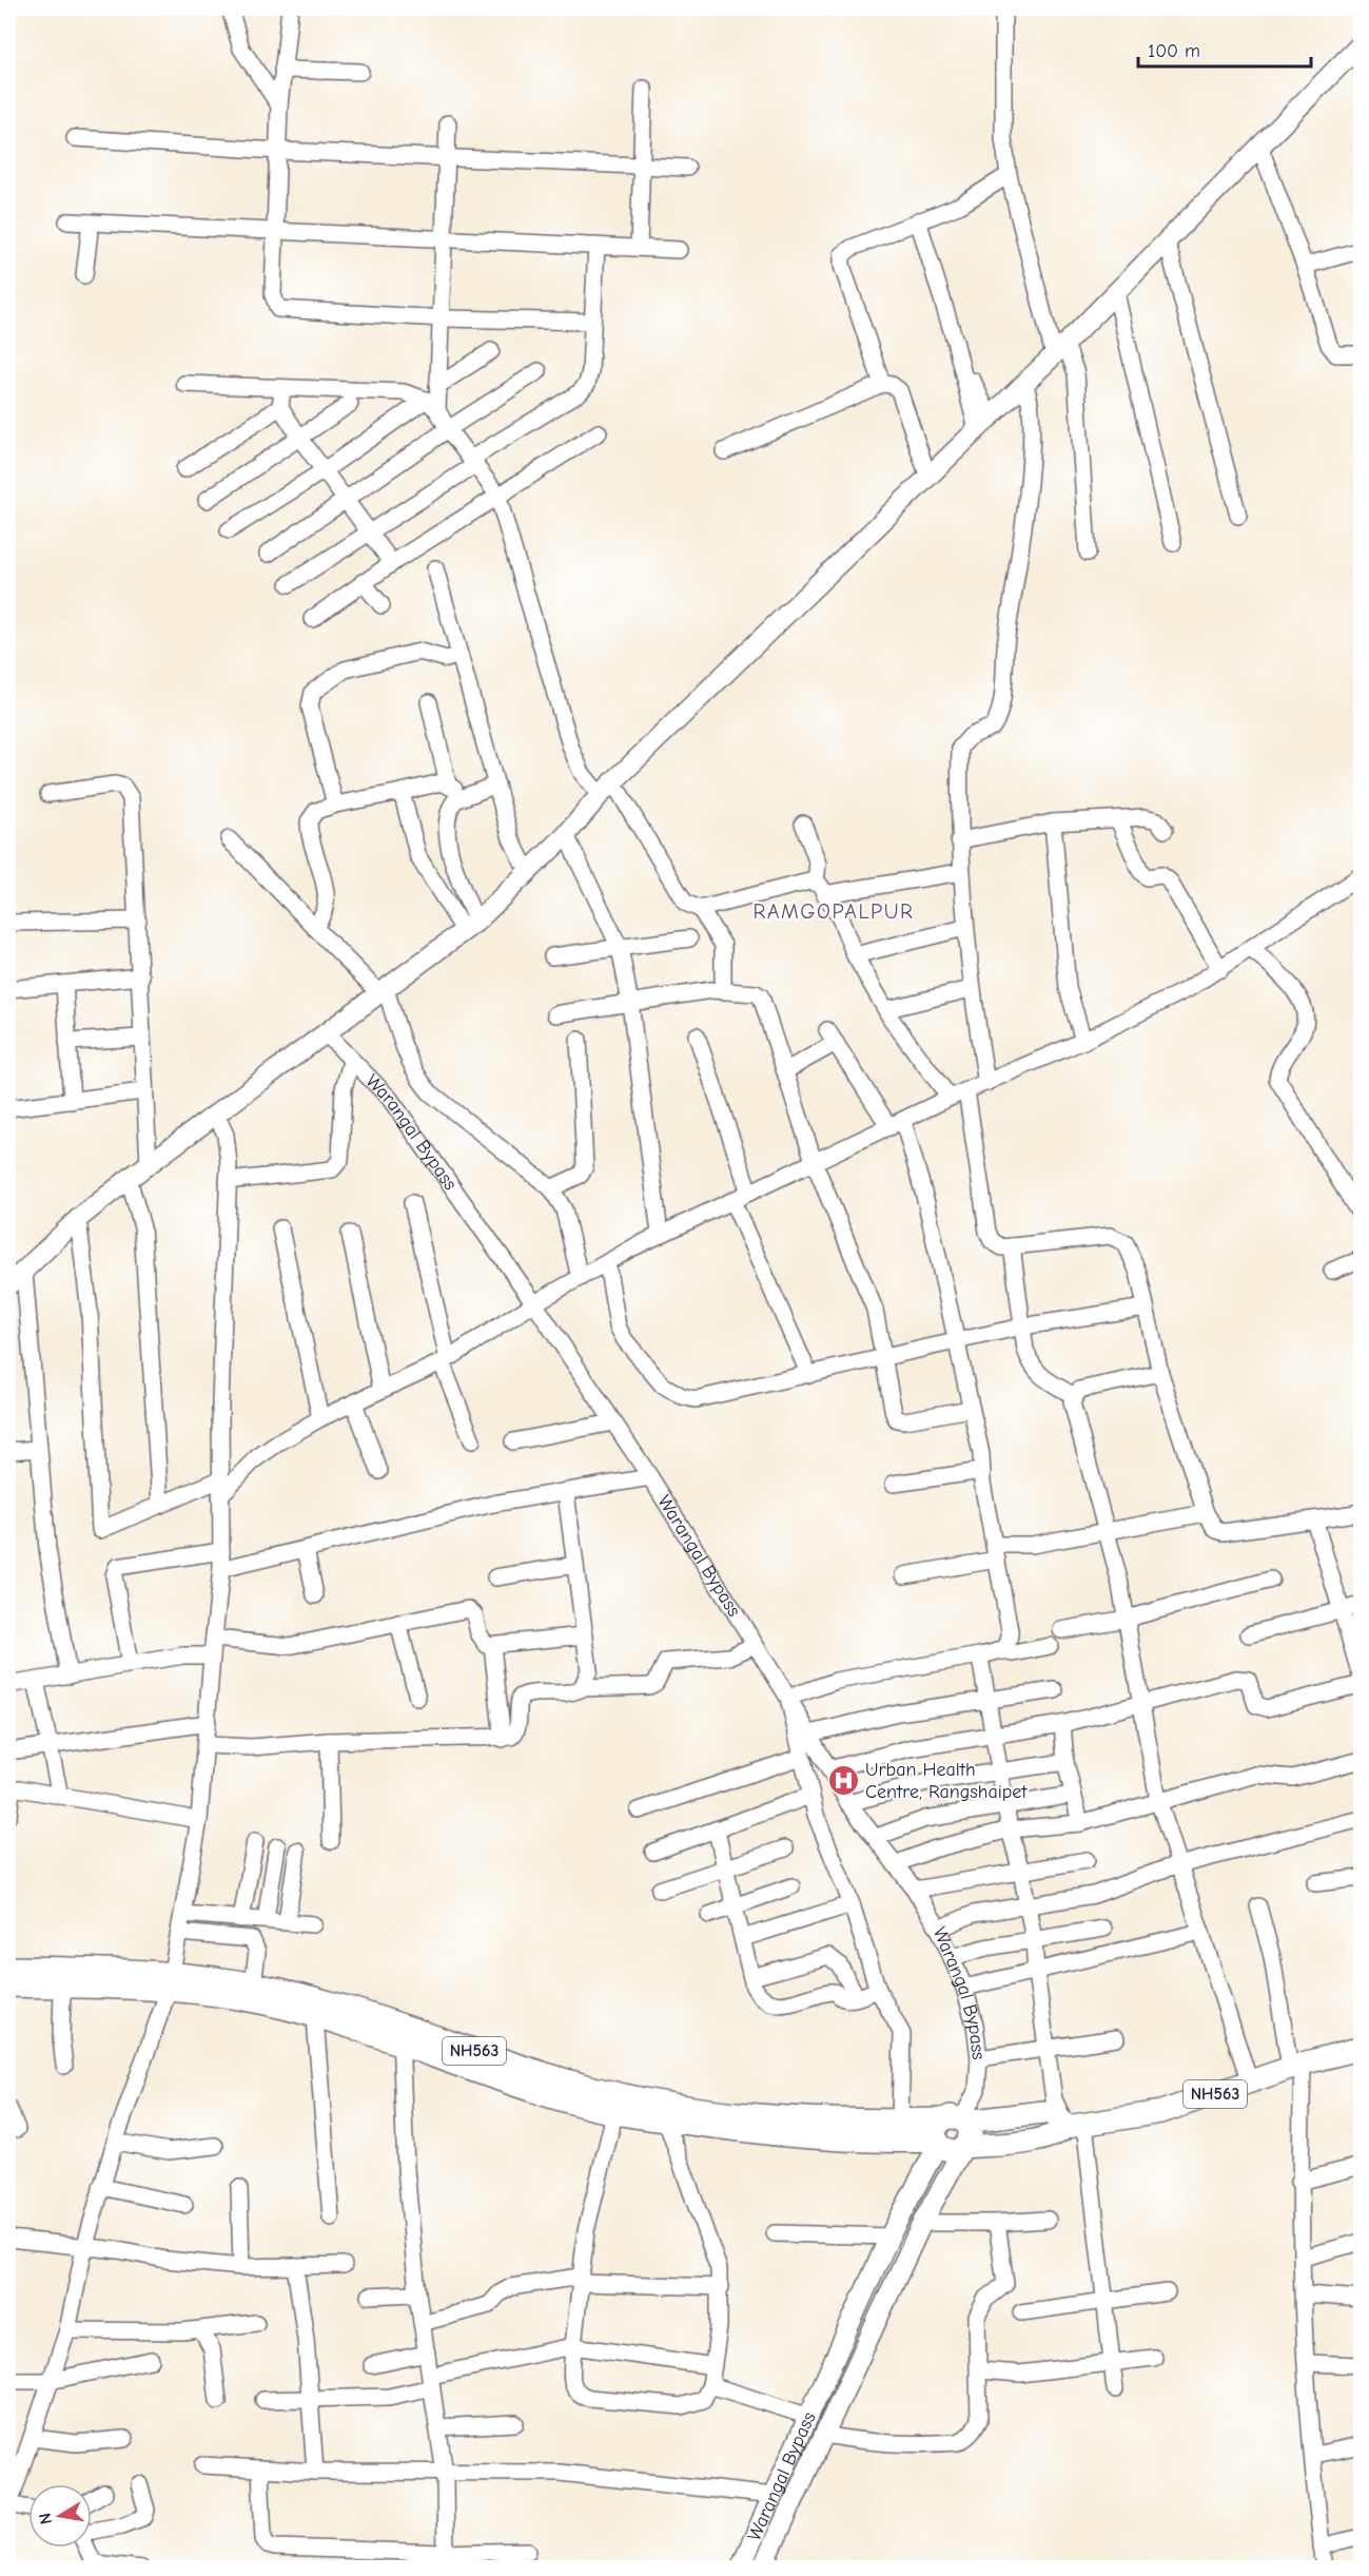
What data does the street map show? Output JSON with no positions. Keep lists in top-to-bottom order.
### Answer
{
  "streets": {
    "highway": ["NH563"],
    "main road": ["Warangal Bypass"]
  },
  "crossings": [
    ["Warangal Bypass", "NH563"]
  ],
  "districts": ["RAMGOPALPUR"],
  "places": {
    "hospital": ["Urban Health Centre, Rangshaipet"]
  },
  "scale_bar": "100 m",
  "north": "left"
}
